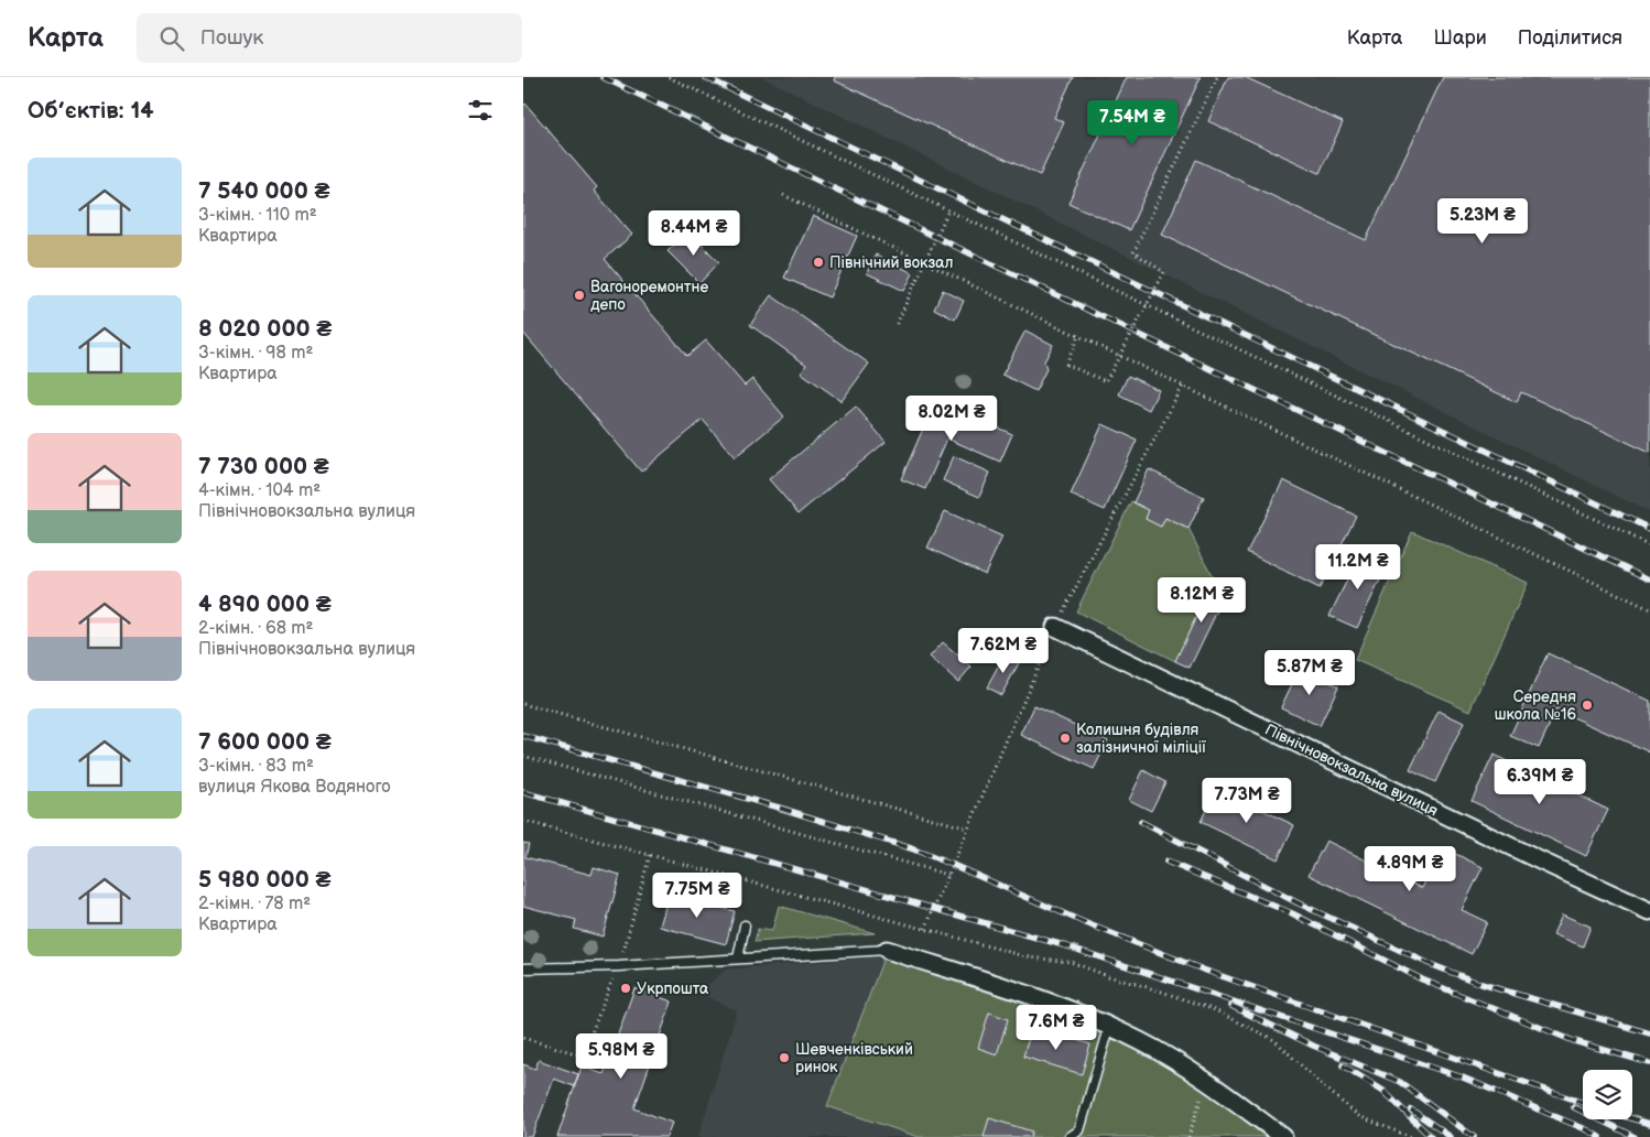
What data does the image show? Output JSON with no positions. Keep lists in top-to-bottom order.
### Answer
{
  "streets": {
    "street": ["Північновокзальна вулиця"]
  },
  "places": [
    "Північний вокзал",
    "Вагоноремонтне депо",
    "Середня школа №16",
    "Колишня будівля залізничної міліції",
    "Укрпошта",
    "Шевченківський ринок"
  ],
  "page": {
    "header": "Карта",
    "search": "Пошук",
    "nav": ["Карта", "Шари", "Поділитися"],
    "heading": "Об’єктів: 14",
    "price": [
      "7.54M ₴",
      "5.23M ₴",
      "8.44M ₴",
      "8.02M ₴",
      "11.2M ₴",
      "8.12M ₴",
      "7.62M ₴",
      "5.87M ₴",
      "6.39M ₴",
      "7.73M ₴",
      "4.89M ₴",
      "7.75M ₴",
      "7.6M ₴",
      "5.98M ₴"
    ],
    "list": [
      {
        "name": "7 540 000 ₴",
        "note": "3-кімн. · 110 m² · Квартира"
      },
      {
        "name": "8 020 000 ₴",
        "note": "3-кімн. · 98 m² · Квартира"
      },
      {
        "name": "7 730 000 ₴",
        "note": "4-кімн. · 104 m² · Північновокзальна вулиця"
      },
      {
        "name": "4 890 000 ₴",
        "note": "2-кімн. · 68 m² · Північновокзальна вулиця"
      },
      {
        "name": "7 600 000 ₴",
        "note": "3-кімн. · 83 m² · вулиця Якова Водяного"
      },
      {
        "name": "5 980 000 ₴",
        "note": "2-кімн. · 78 m² · Квартира"
      }
    ]
  }
}
